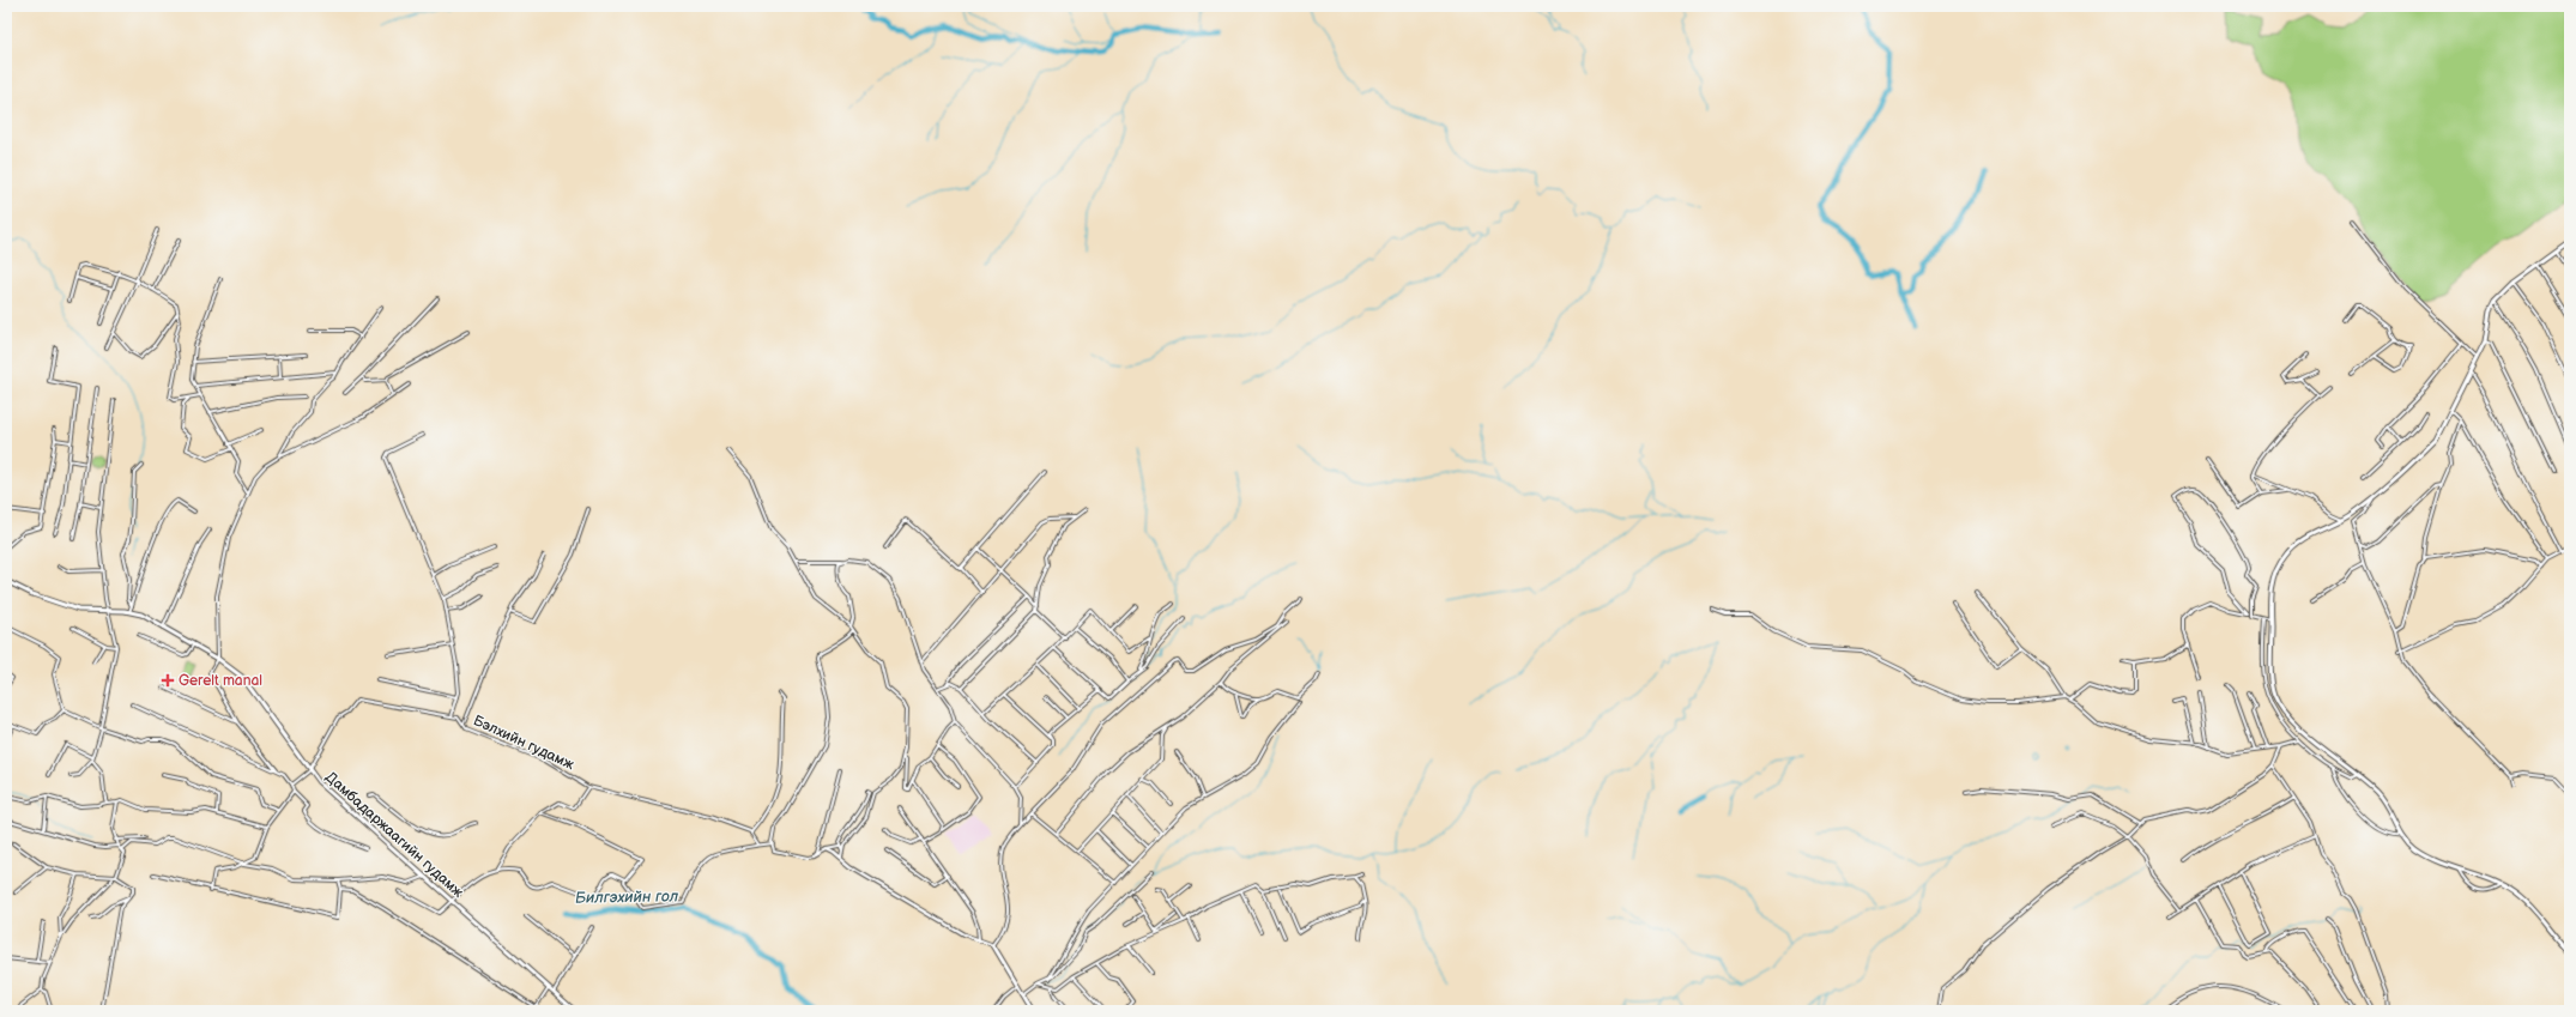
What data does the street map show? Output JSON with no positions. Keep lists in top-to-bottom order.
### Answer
{
  "streets": {
    "main road": ["Дамбадаржаагийн гудамж"],
    "street": ["Бэлхийн гудамж"]
  },
  "crossings": [
    ["Бэлхийн гудамж", "Дамбадаржаагийн гудамж"]
  ],
  "water": ["Билгэхийн гол"],
  "places": {
    "health": ["Gerelt manal"]
  }
}
